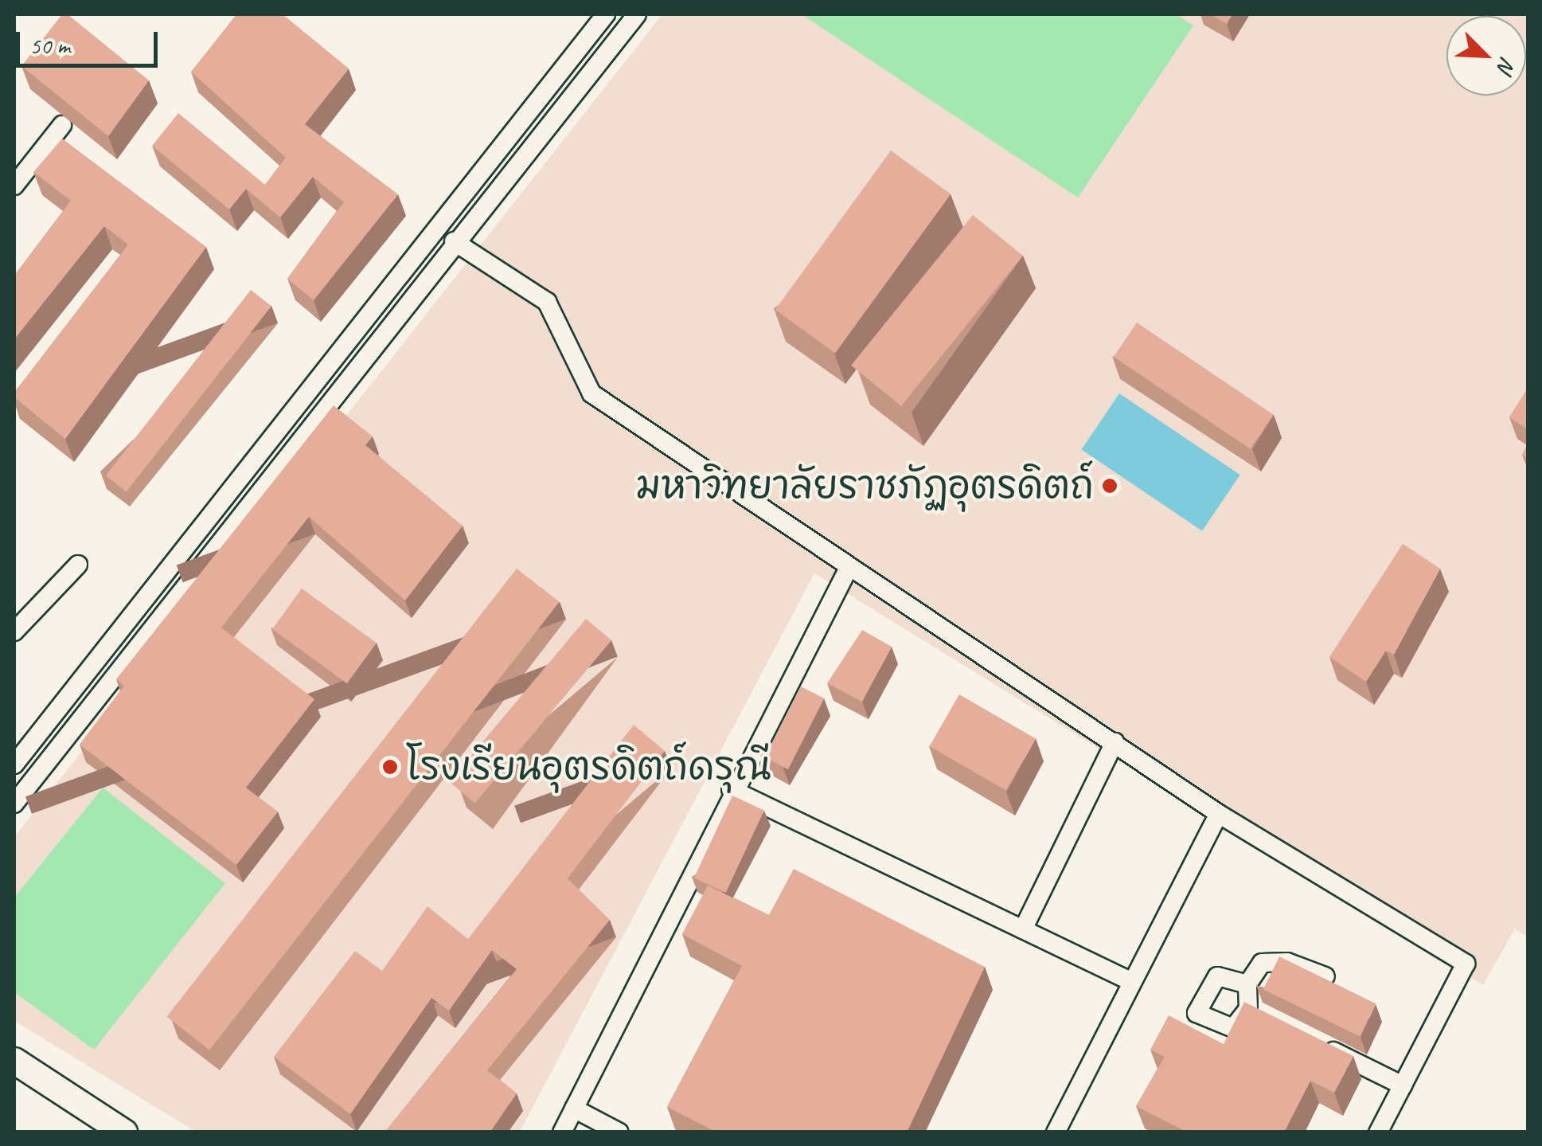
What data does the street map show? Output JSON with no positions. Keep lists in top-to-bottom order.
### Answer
{
  "places": ["มหาวิทยาลัยราชภัฏอุตรดิตถ์", "โรงเรียนอุตรดิตถ์ดรุณี"],
  "scale_bar": "50 m",
  "north": "bottom right"
}
